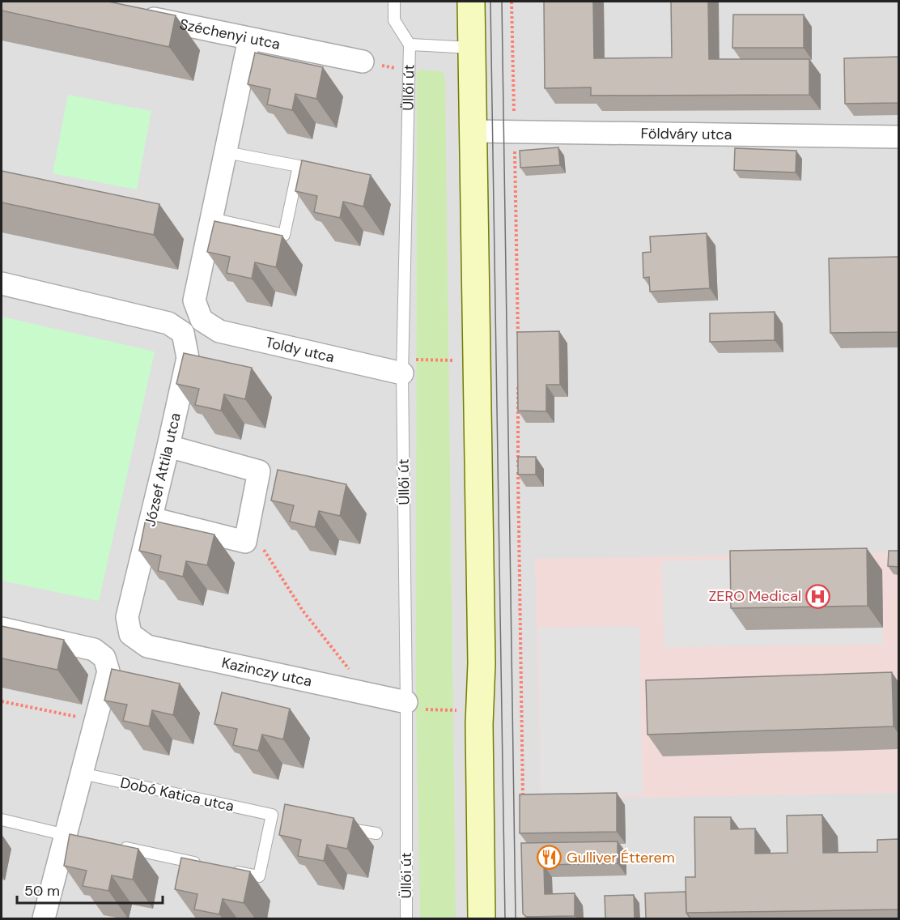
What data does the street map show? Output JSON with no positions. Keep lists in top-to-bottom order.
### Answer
{
  "streets": {
    "street": [
      "Széchenyi utca",
      "Földváry utca",
      "Toldy utca",
      "József Attila utca",
      "Kazinczy utca"
    ],
    "lane": ["Üllői út", "Dobó Katica utca"]
  },
  "crossings": [
    ["Üllői út", "Toldy utca"],
    ["Üllői út", "Kazinczy utca"],
    ["József Attila utca", "Kazinczy utca"]
  ],
  "places": {
    "hospital": ["ZERO Medical"],
    "restaurant": ["Gulliver Étterem"]
  },
  "scale_bar": "50 m"
}
